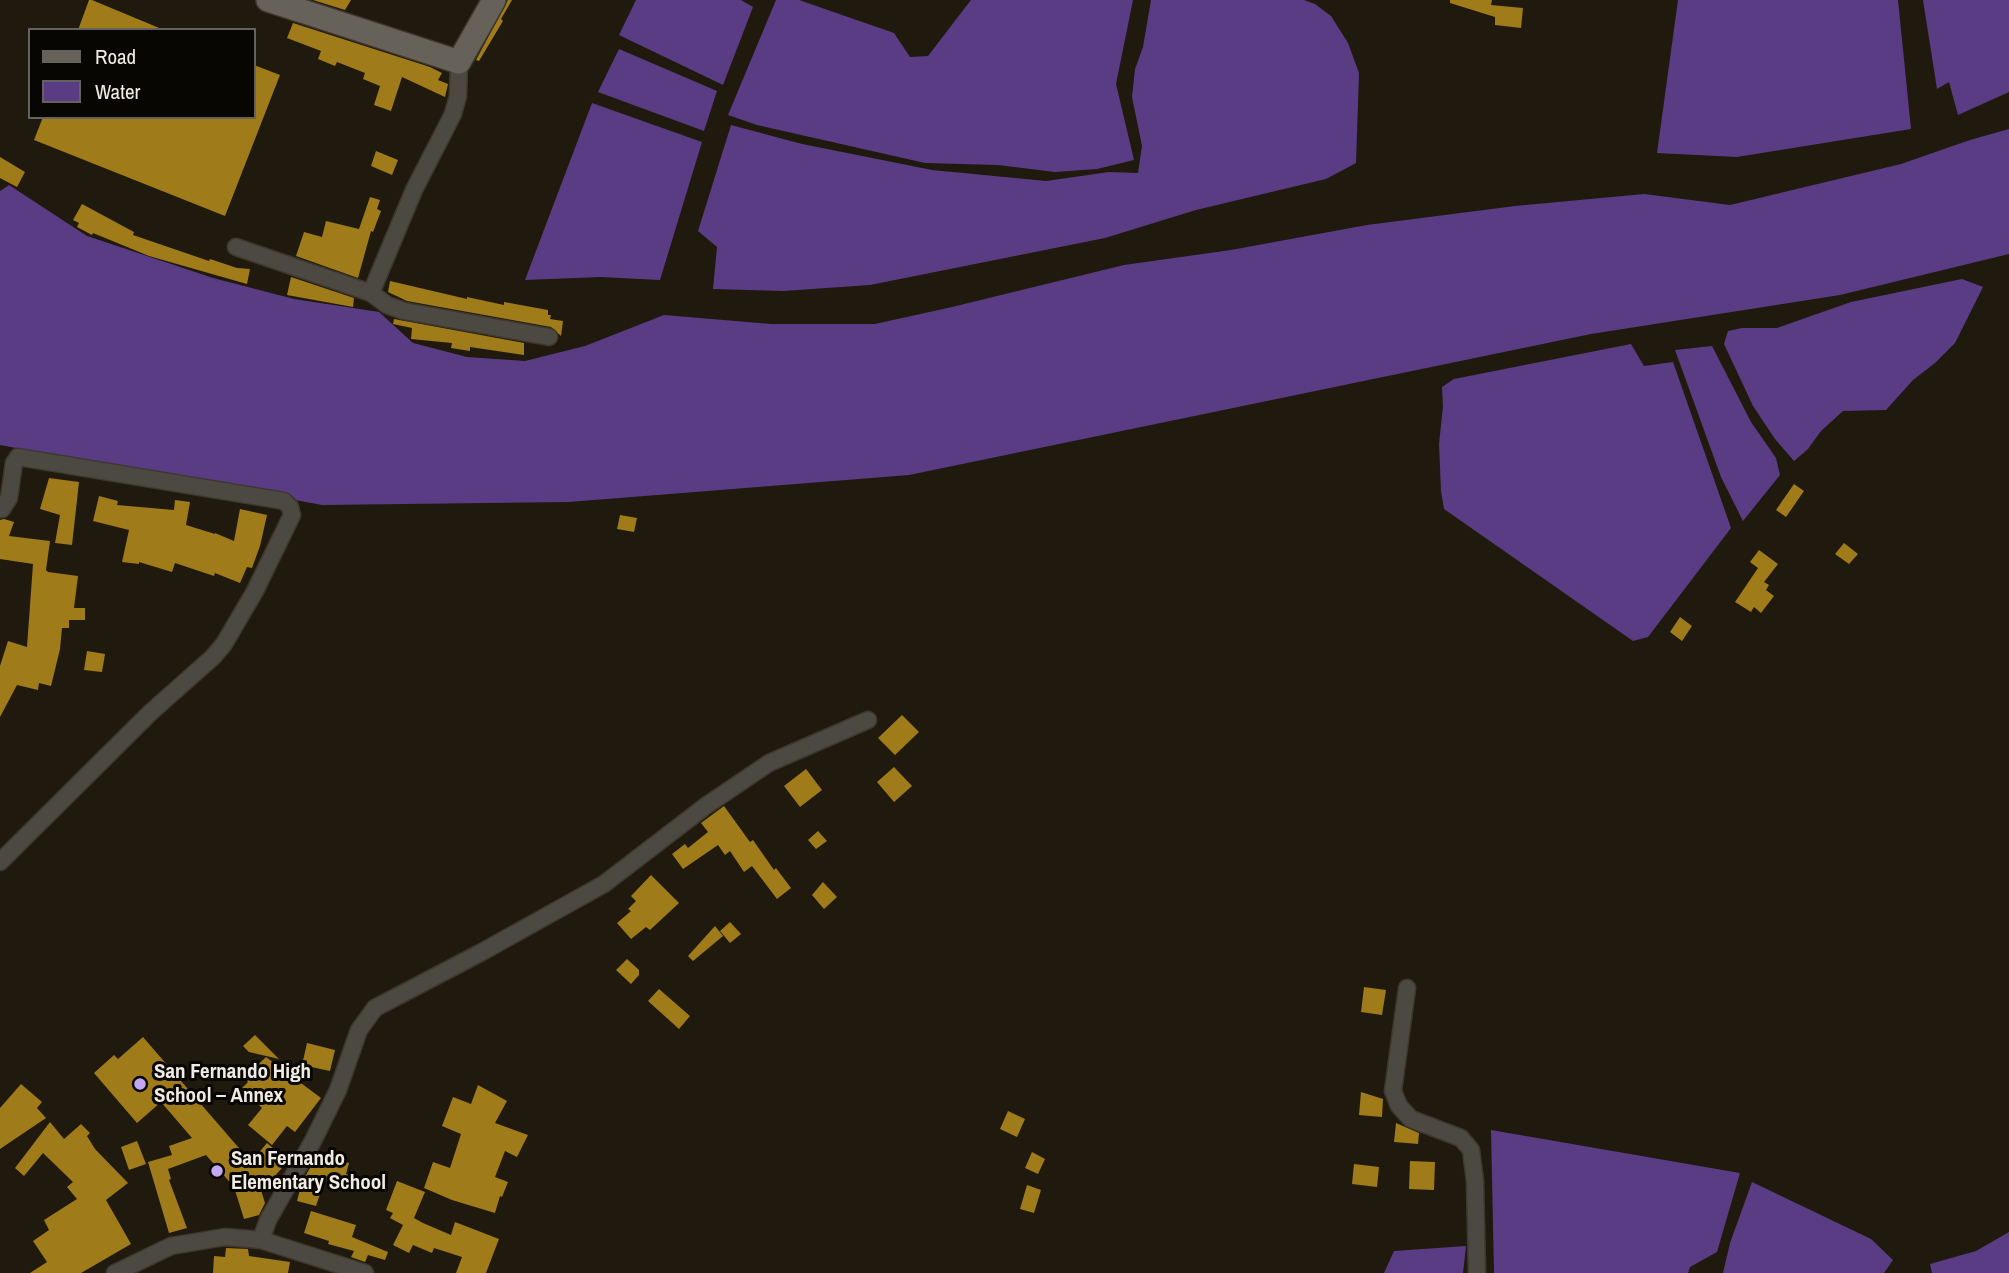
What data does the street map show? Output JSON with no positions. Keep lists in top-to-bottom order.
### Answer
{
  "places": ["San Fernando High School – Annex", "San Fernando Elementary School"],
  "legend": ["Road", "Water"]
}
